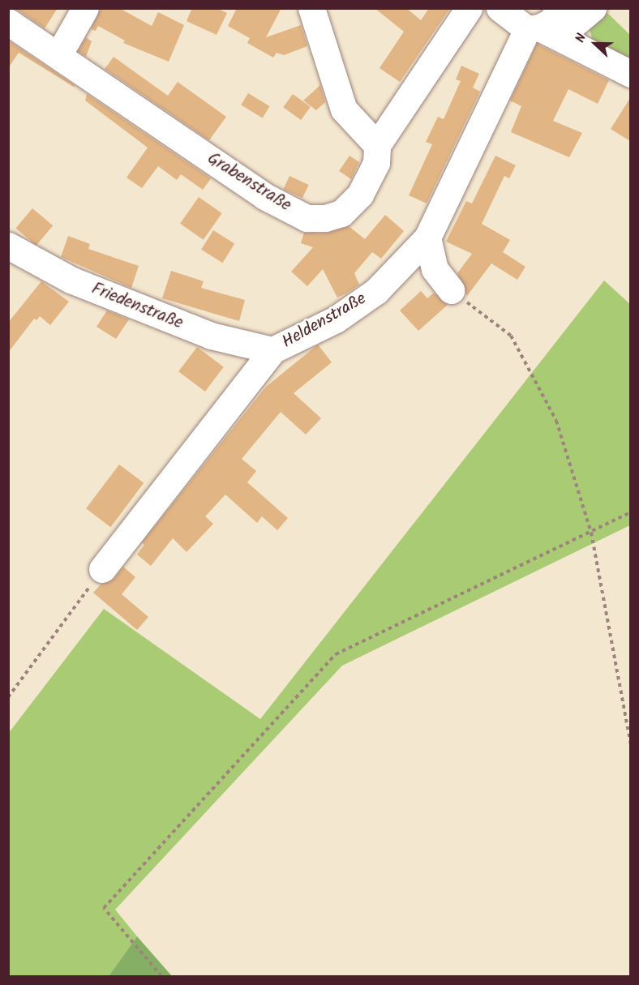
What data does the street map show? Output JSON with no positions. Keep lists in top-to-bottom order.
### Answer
{
  "streets": {
    "street": ["Grabenstraße", "Friedenstraße", "Heldenstraße"]
  },
  "crossings": [
    ["Friedenstraße", "Heldenstraße"]
  ],
  "north": "left"
}
